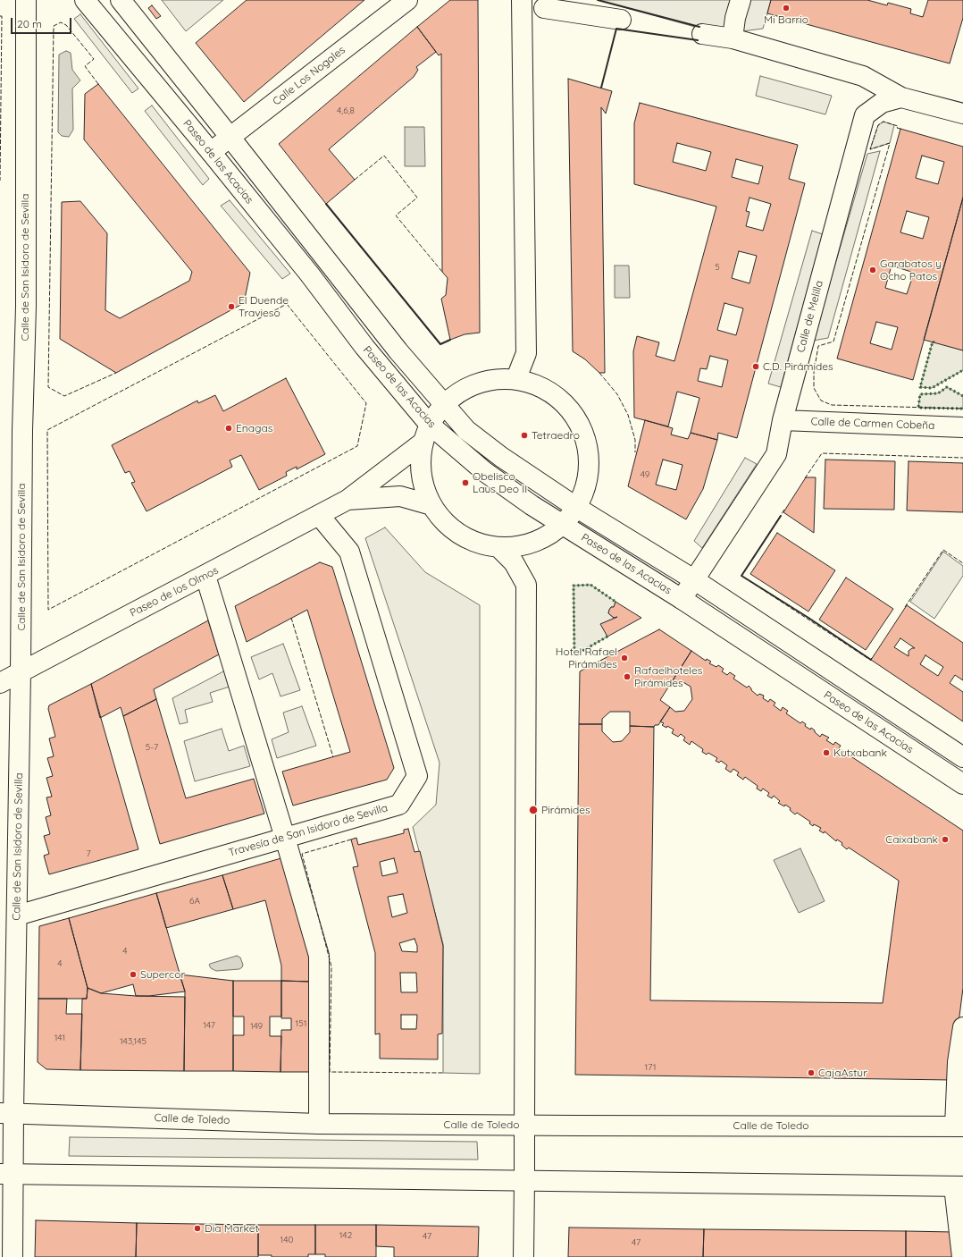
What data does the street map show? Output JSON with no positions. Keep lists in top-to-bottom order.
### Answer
{
  "streets": {
    "street": [
      "Calle Los Nogales",
      "Paseo de las Acacias",
      "Calle de San Isidoro de Sevilla",
      "Calle de Melilla",
      "Calle de Carmen Cobeña",
      "Paseo de los Olmos",
      "Travesía de San Isidoro de Sevilla",
      "Calle de Toledo"
    ]
  },
  "crossings": [
    ["Calle Los Nogales", "Paseo de las Acacias"],
    ["Paseo de las Acacias", "Calle de Melilla"],
    ["Calle de San Isidoro de Sevilla", "Paseo de los Olmos"],
    ["Calle de San Isidoro de Sevilla", "Travesía de San Isidoro de Sevilla"],
    ["Calle de San Isidoro de Sevilla", "Calle de Toledo"],
    ["Calle de Melilla", "Calle de Carmen Cobeña"],
    ["Paseo de los Olmos", "Travesía de San Isidoro de Sevilla"]
  ],
  "places": [
    "Mi Barrio",
    "Garabatos y Ocho Patos",
    "El Duende Travieso",
    "C.D. Pirámides",
    "Enagas",
    "Tetraedro",
    "Obelisco Laus Deo II",
    "Hotel Rafael Pirámides",
    "Rafaelhoteles Pirámides",
    "Kutxabank",
    "Pirámides",
    "Caixabank",
    "Supercor",
    "CajaAstur",
    "Dia Market"
  ],
  "house_numbers": [
    "4,6,8",
    "5",
    "49",
    "5-7",
    "7",
    "6A",
    "4",
    "4",
    "151",
    "147",
    "149",
    "141",
    "143,145",
    "171",
    "142",
    "47",
    "140",
    "47"
  ],
  "scale_bar": "20 m"
}
